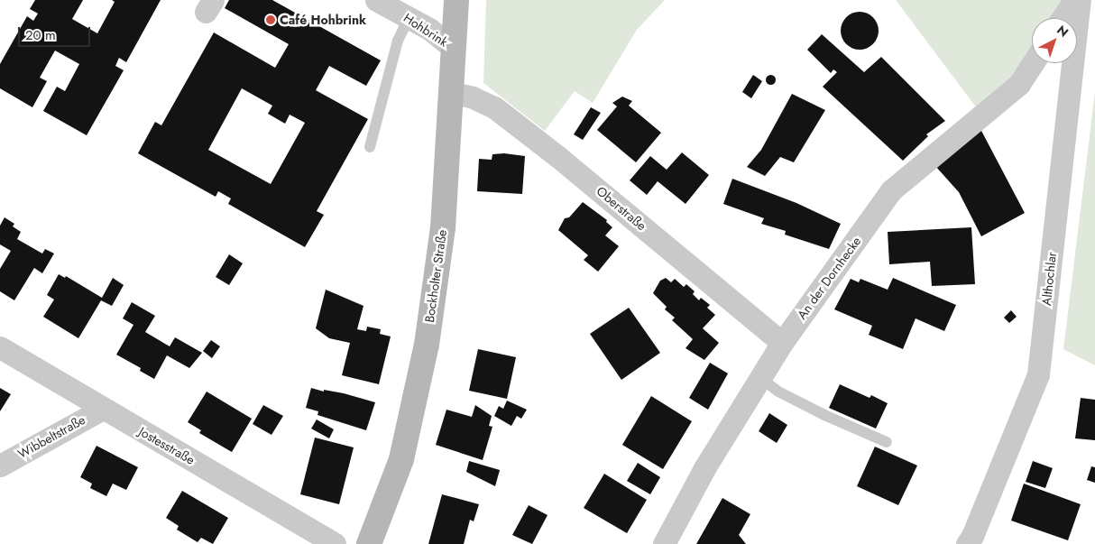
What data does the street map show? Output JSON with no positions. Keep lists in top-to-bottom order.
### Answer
{
  "streets": {
    "street": [
      "Hohbrink",
      "Oberstraße",
      "Bockholter Straße",
      "An der Dornhecke",
      "Althochlar",
      "Wibbeltstraße",
      "Jostesstraße"
    ]
  },
  "crossings": [
    ["Hohbrink", "Bockholter Straße"],
    ["Oberstraße", "Bockholter Straße"],
    ["Oberstraße", "An der Dornhecke"],
    ["Wibbeltstraße", "Jostesstraße"]
  ],
  "places": ["Café Hohbrink"],
  "scale_bar": "20 m",
  "north": "top right"
}
